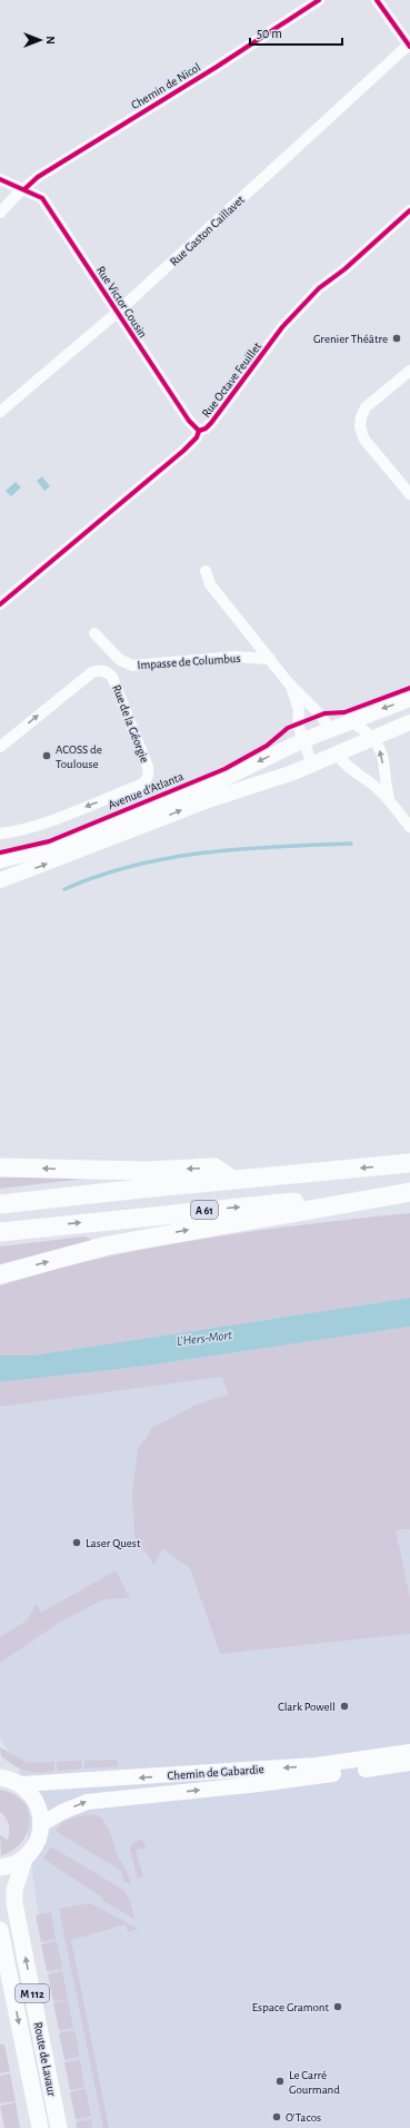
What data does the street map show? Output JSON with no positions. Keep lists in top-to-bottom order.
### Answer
{
  "streets": {
    "highway": ["A 61"],
    "main road": [
      "Avenue d'Atlanta",
      "Chemin de Gabardie",
      "M 112",
      "Route de Lavaur"
    ],
    "street": [
      "Chemin de Nicol",
      "Rue Gaston Caillavet",
      "Rue Victor Cousin",
      "Rue Octave Feuillet",
      "Impasse de Columbus",
      "Rue de la Géorgie"
    ]
  },
  "crossings": [
    ["Chemin de Nicol", "Rue Victor Cousin"],
    ["Rue Gaston Caillavet", "Rue Victor Cousin"],
    ["Rue Victor Cousin", "Rue Octave Feuillet"],
    ["Impasse de Columbus", "Avenue d'Atlanta"],
    ["Chemin de Gabardie", "Route de Lavaur"]
  ],
  "water": ["L'Hers-Mort"],
  "places": [
    "Grenier Théâtre",
    "ACOSS de Toulouse",
    "Laser Quest",
    "Clark Powell",
    "Espace Gramont",
    "Le Carré Gourmand",
    "O'Tacos"
  ],
  "scale_bar": "50 m",
  "north": "right"
}
